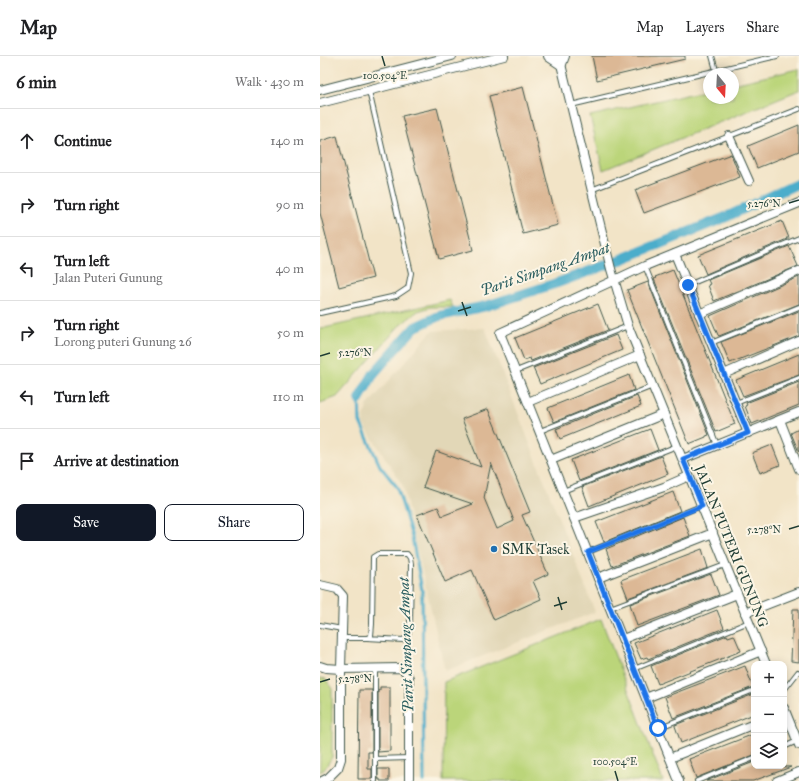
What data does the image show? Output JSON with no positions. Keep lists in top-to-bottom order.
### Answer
{
  "streets": {
    "street": ["JALAN PUTERI GUNUNG"]
  },
  "water": ["Parit Simpang Ampat"],
  "places": ["SMK Tasek"],
  "north": "bottom",
  "page": {
    "header": "Map",
    "nav": ["Map", "Layers", "Share"],
    "heading": ["6 min", "Walk · 430 m"],
    "list": [
      ["Continue", "140 m"],
      ["Turn right", "90 m"],
      ["Turn left", "Jalan Puteri Gunung", "40 m"],
      ["Turn right", "Lorong puteri Gunung 26", "50 m"],
      ["Turn left", "110 m"],
      "Arrive at destination"
    ],
    "buttons": ["Save", "Share"],
    "map_buttons": ["+", "−"]
  },
  "coordinates": ["100.504°E", "5.276°N", "5.278°N"]
}
